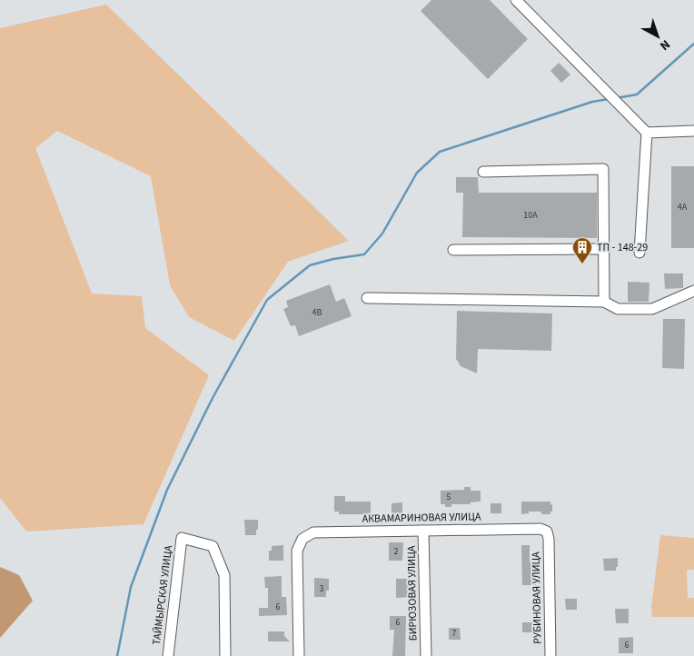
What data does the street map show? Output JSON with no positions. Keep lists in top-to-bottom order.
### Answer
{
  "streets": {
    "street": [
      "АКВАМАРИНОВАЯ УЛИЦА",
      "БИРЮЗОВАЯ УЛИЦА",
      "ТАЙМЫРСКАЯ УЛИЦА",
      "РУБИНОВАЯ УЛИЦА"
    ]
  },
  "crossings": [
    ["АКВАМАРИНОВАЯ УЛИЦА", "БИРЮЗОВАЯ УЛИЦА"],
    ["АКВАМАРИНОВАЯ УЛИЦА", "РУБИНОВАЯ УЛИЦА"]
  ],
  "places": {
    "building": ["ТП - 148-29"]
  },
  "house_numbers": [
    "4А",
    "10А",
    "4В",
    "5",
    "2",
    "3",
    "6",
    "6",
    "7",
    "6"
  ],
  "north": "bottom right"
}
